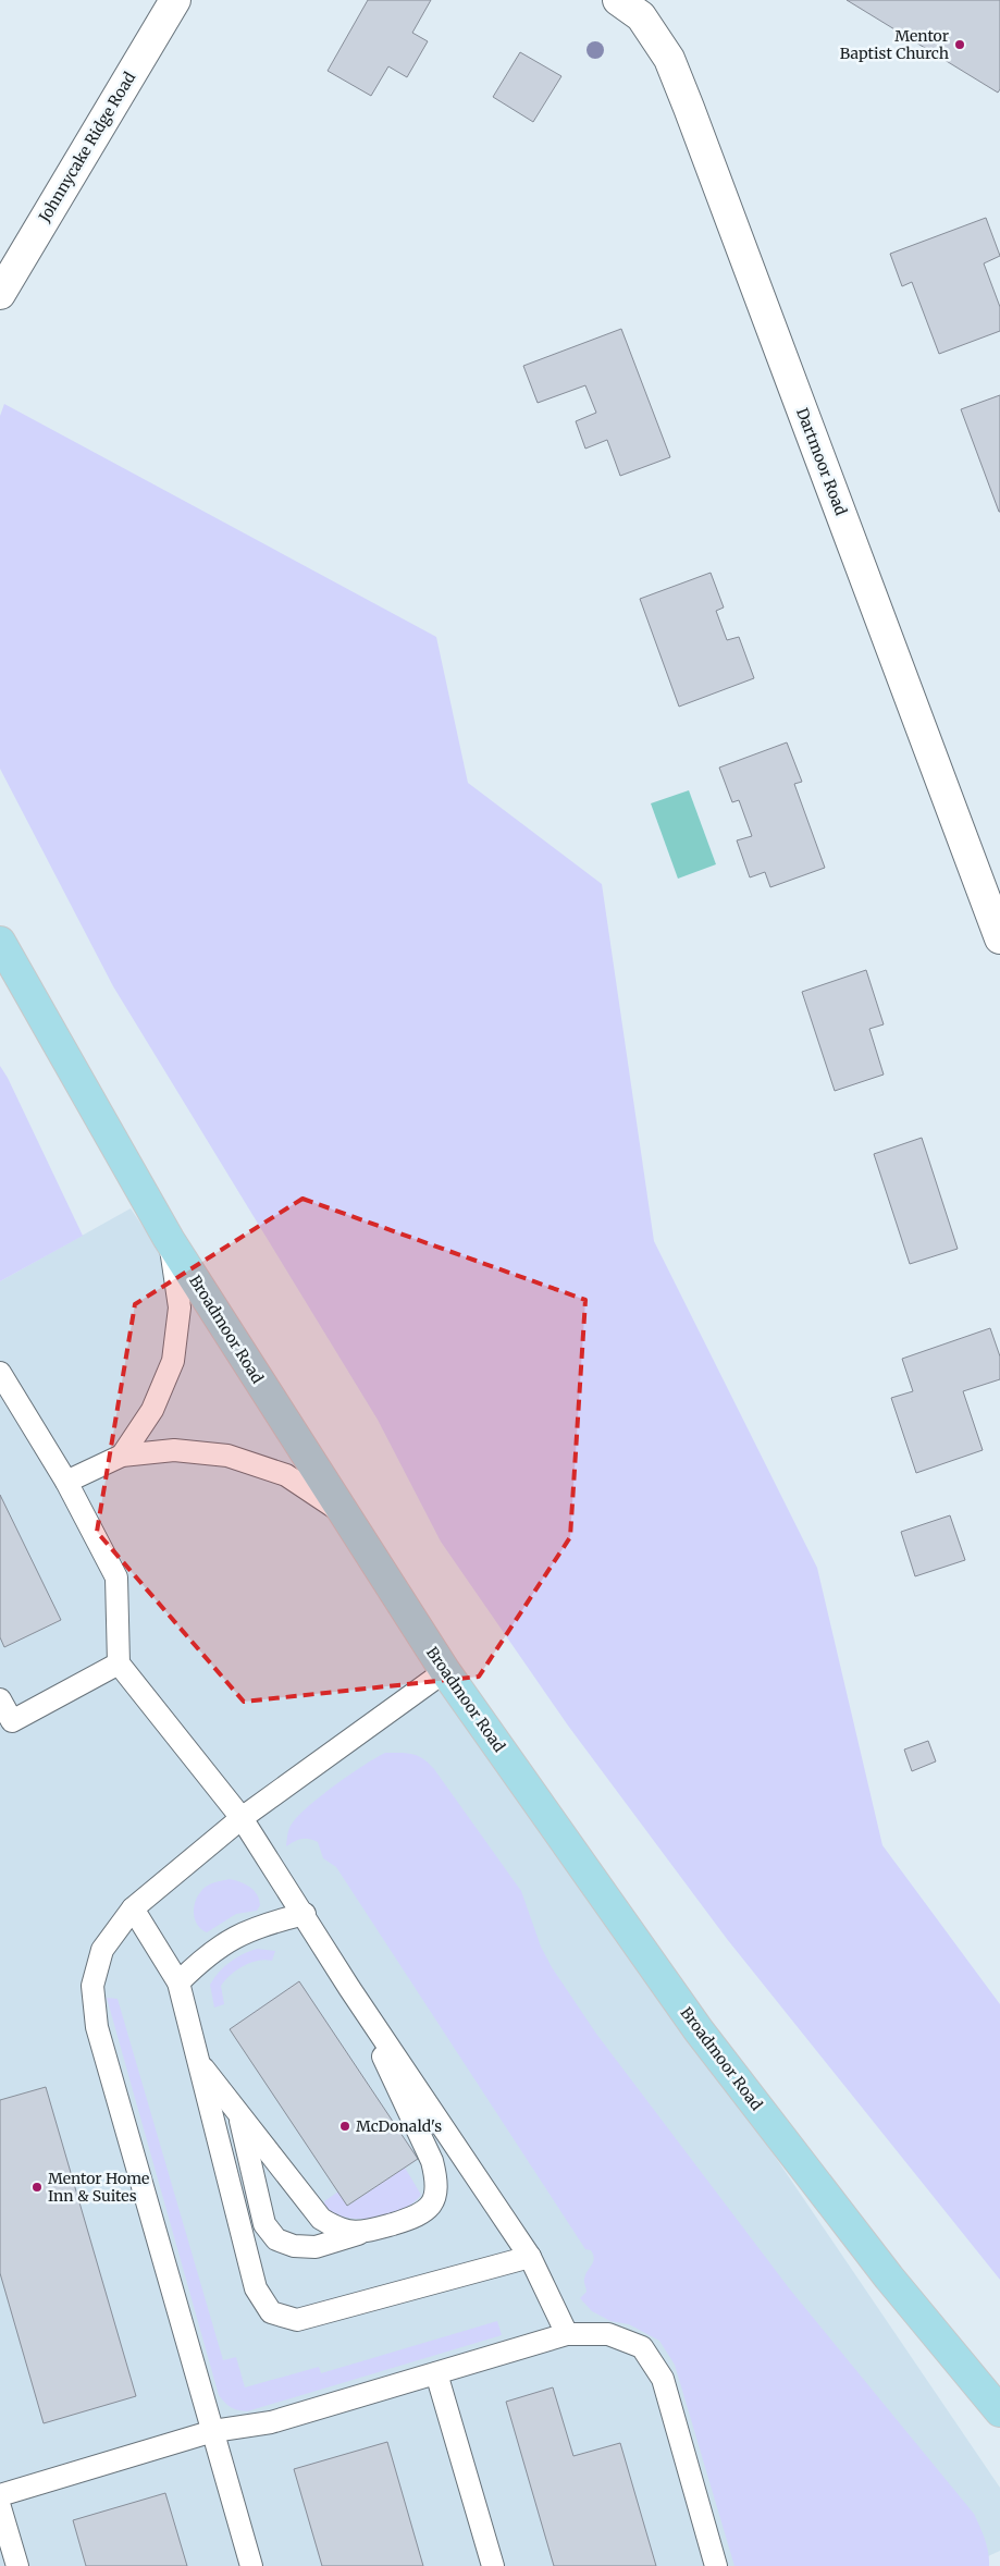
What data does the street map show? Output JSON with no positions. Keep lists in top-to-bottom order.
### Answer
{
  "streets": {
    "main road": ["Broadmoor Road"],
    "street": ["Johnnycake Ridge Road", "Dartmoor Road"]
  },
  "places": ["Mentor Baptist Church", "McDonald's", "Mentor Home Inn & Suites"]
}
